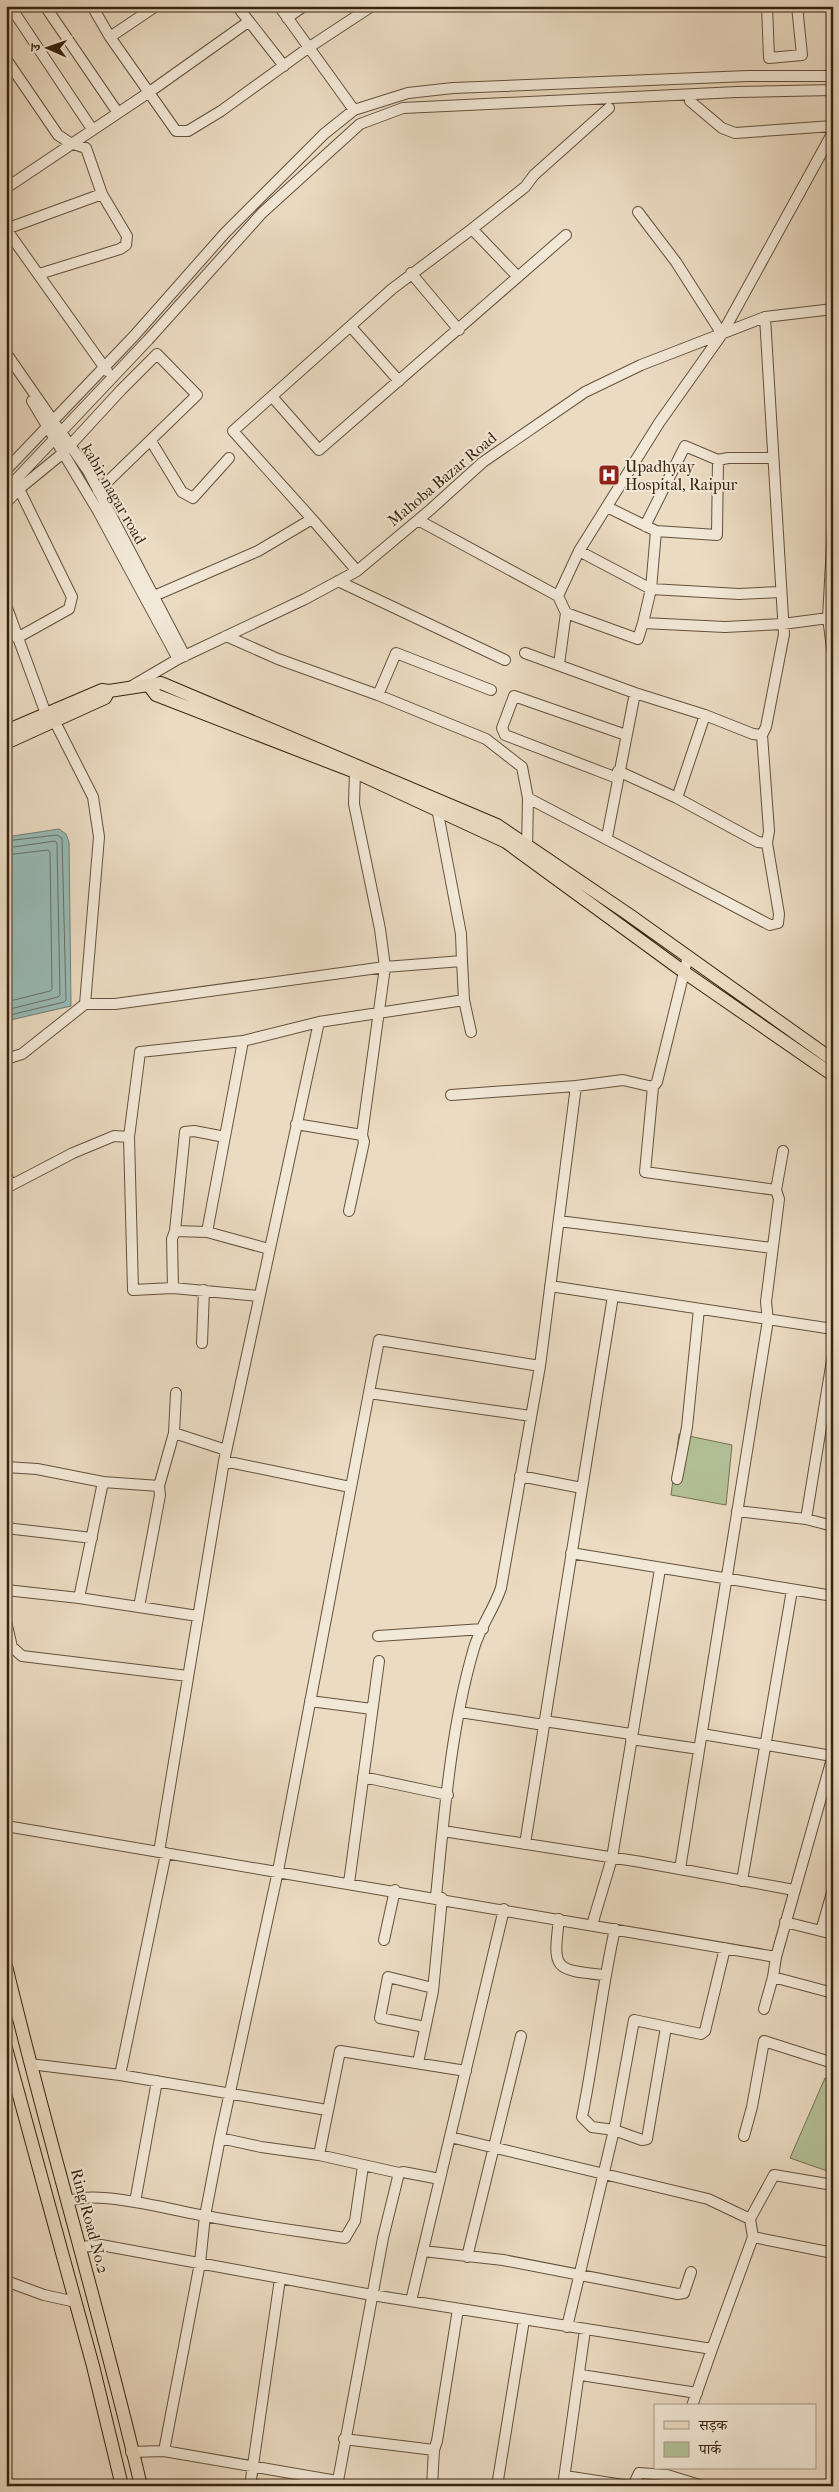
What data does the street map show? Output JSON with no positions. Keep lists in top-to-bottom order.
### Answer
{
  "streets": {
    "main road": ["Mahoba Bazar Road", "Ring Road No.2"],
    "street": ["kabir nagar road"]
  },
  "crossings": [
    ["Mahoba Bazar Road", "kabir nagar road"]
  ],
  "places": {
    "hospital": ["Upadhyay Hospital, Raipur"]
  },
  "legend": ["सड़क", "पार्क"],
  "north": "left"
}
